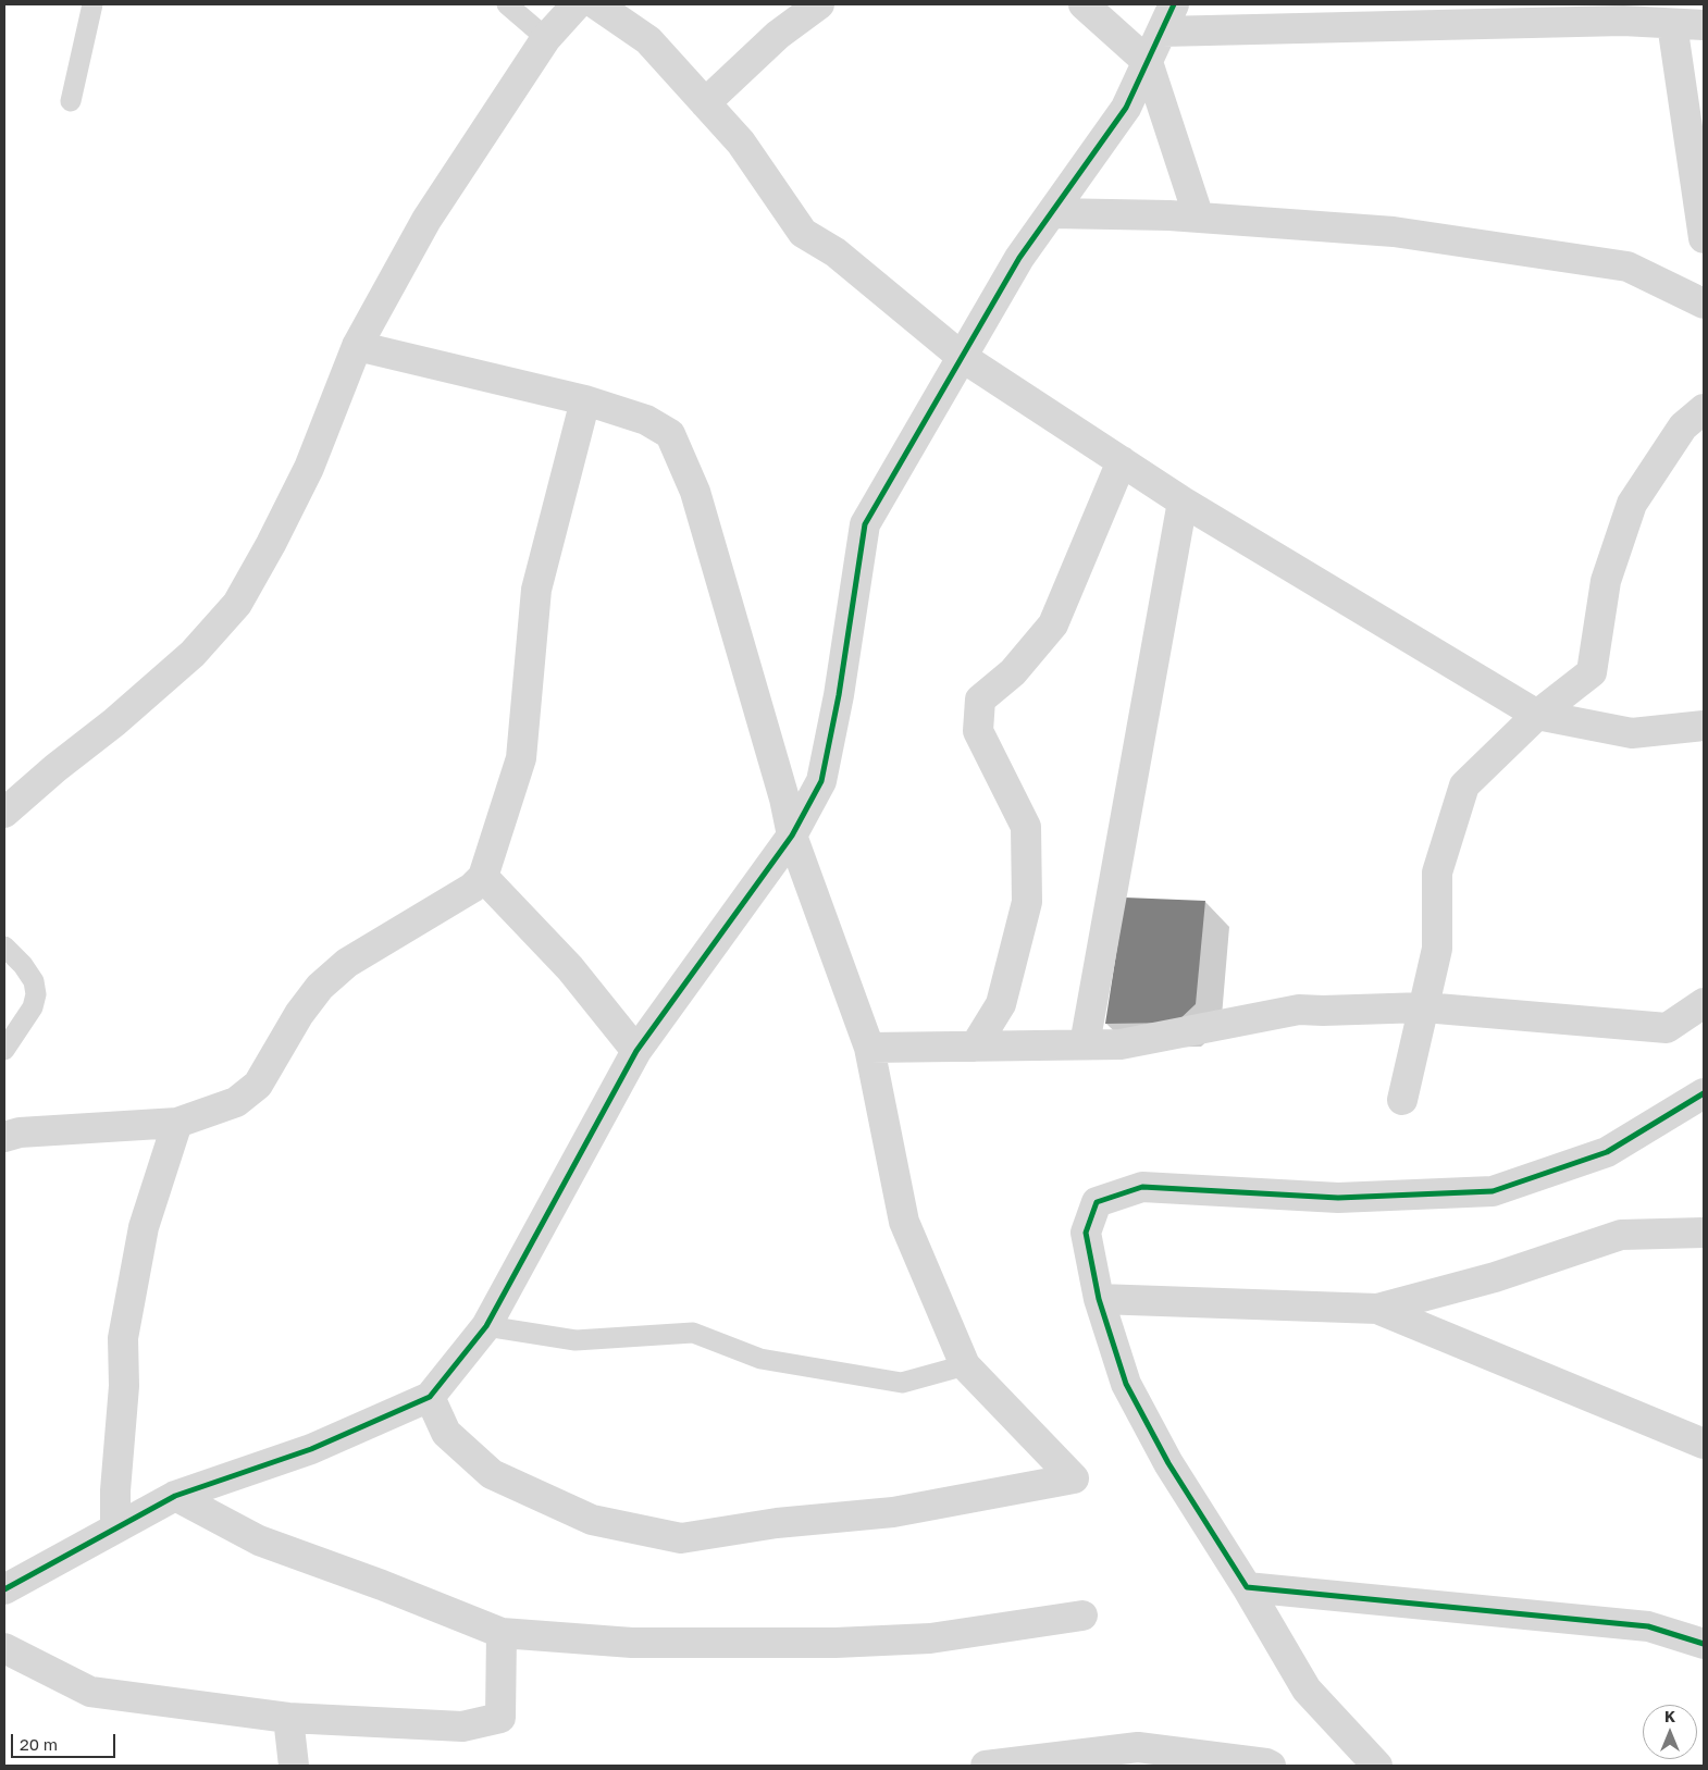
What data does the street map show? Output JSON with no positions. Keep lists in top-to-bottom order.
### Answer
{
  "scale_bar": "20 m",
  "north": "top"
}
